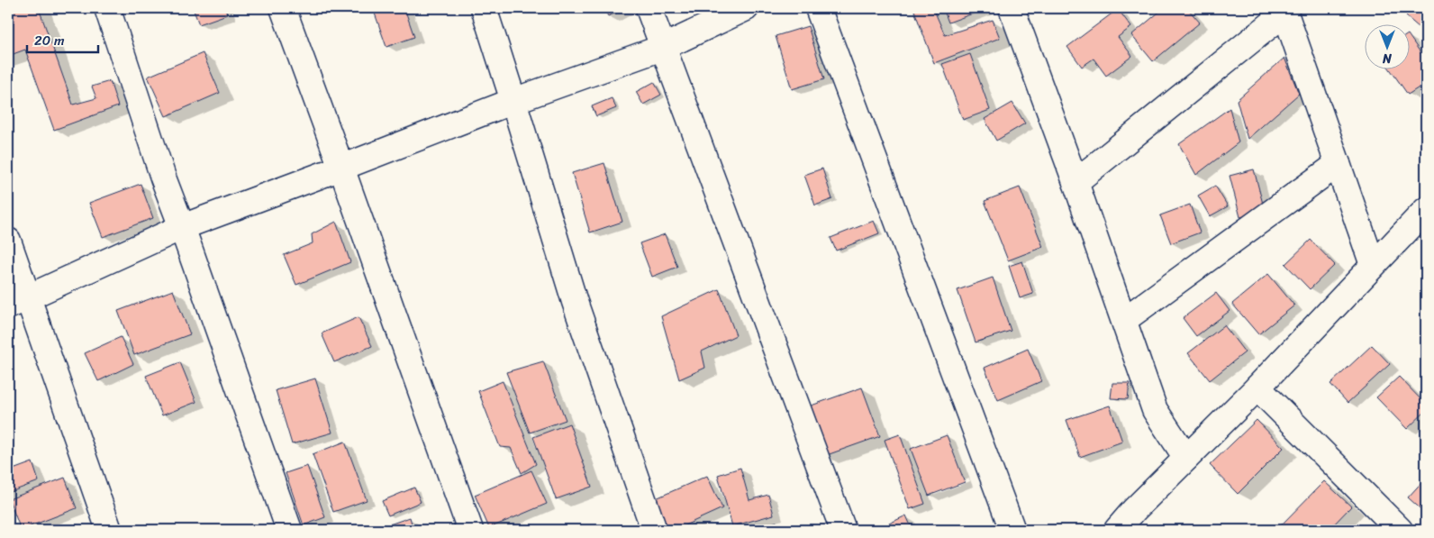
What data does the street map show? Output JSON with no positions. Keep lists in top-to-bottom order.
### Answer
{
  "scale_bar": "20 m",
  "north": "bottom"
}
